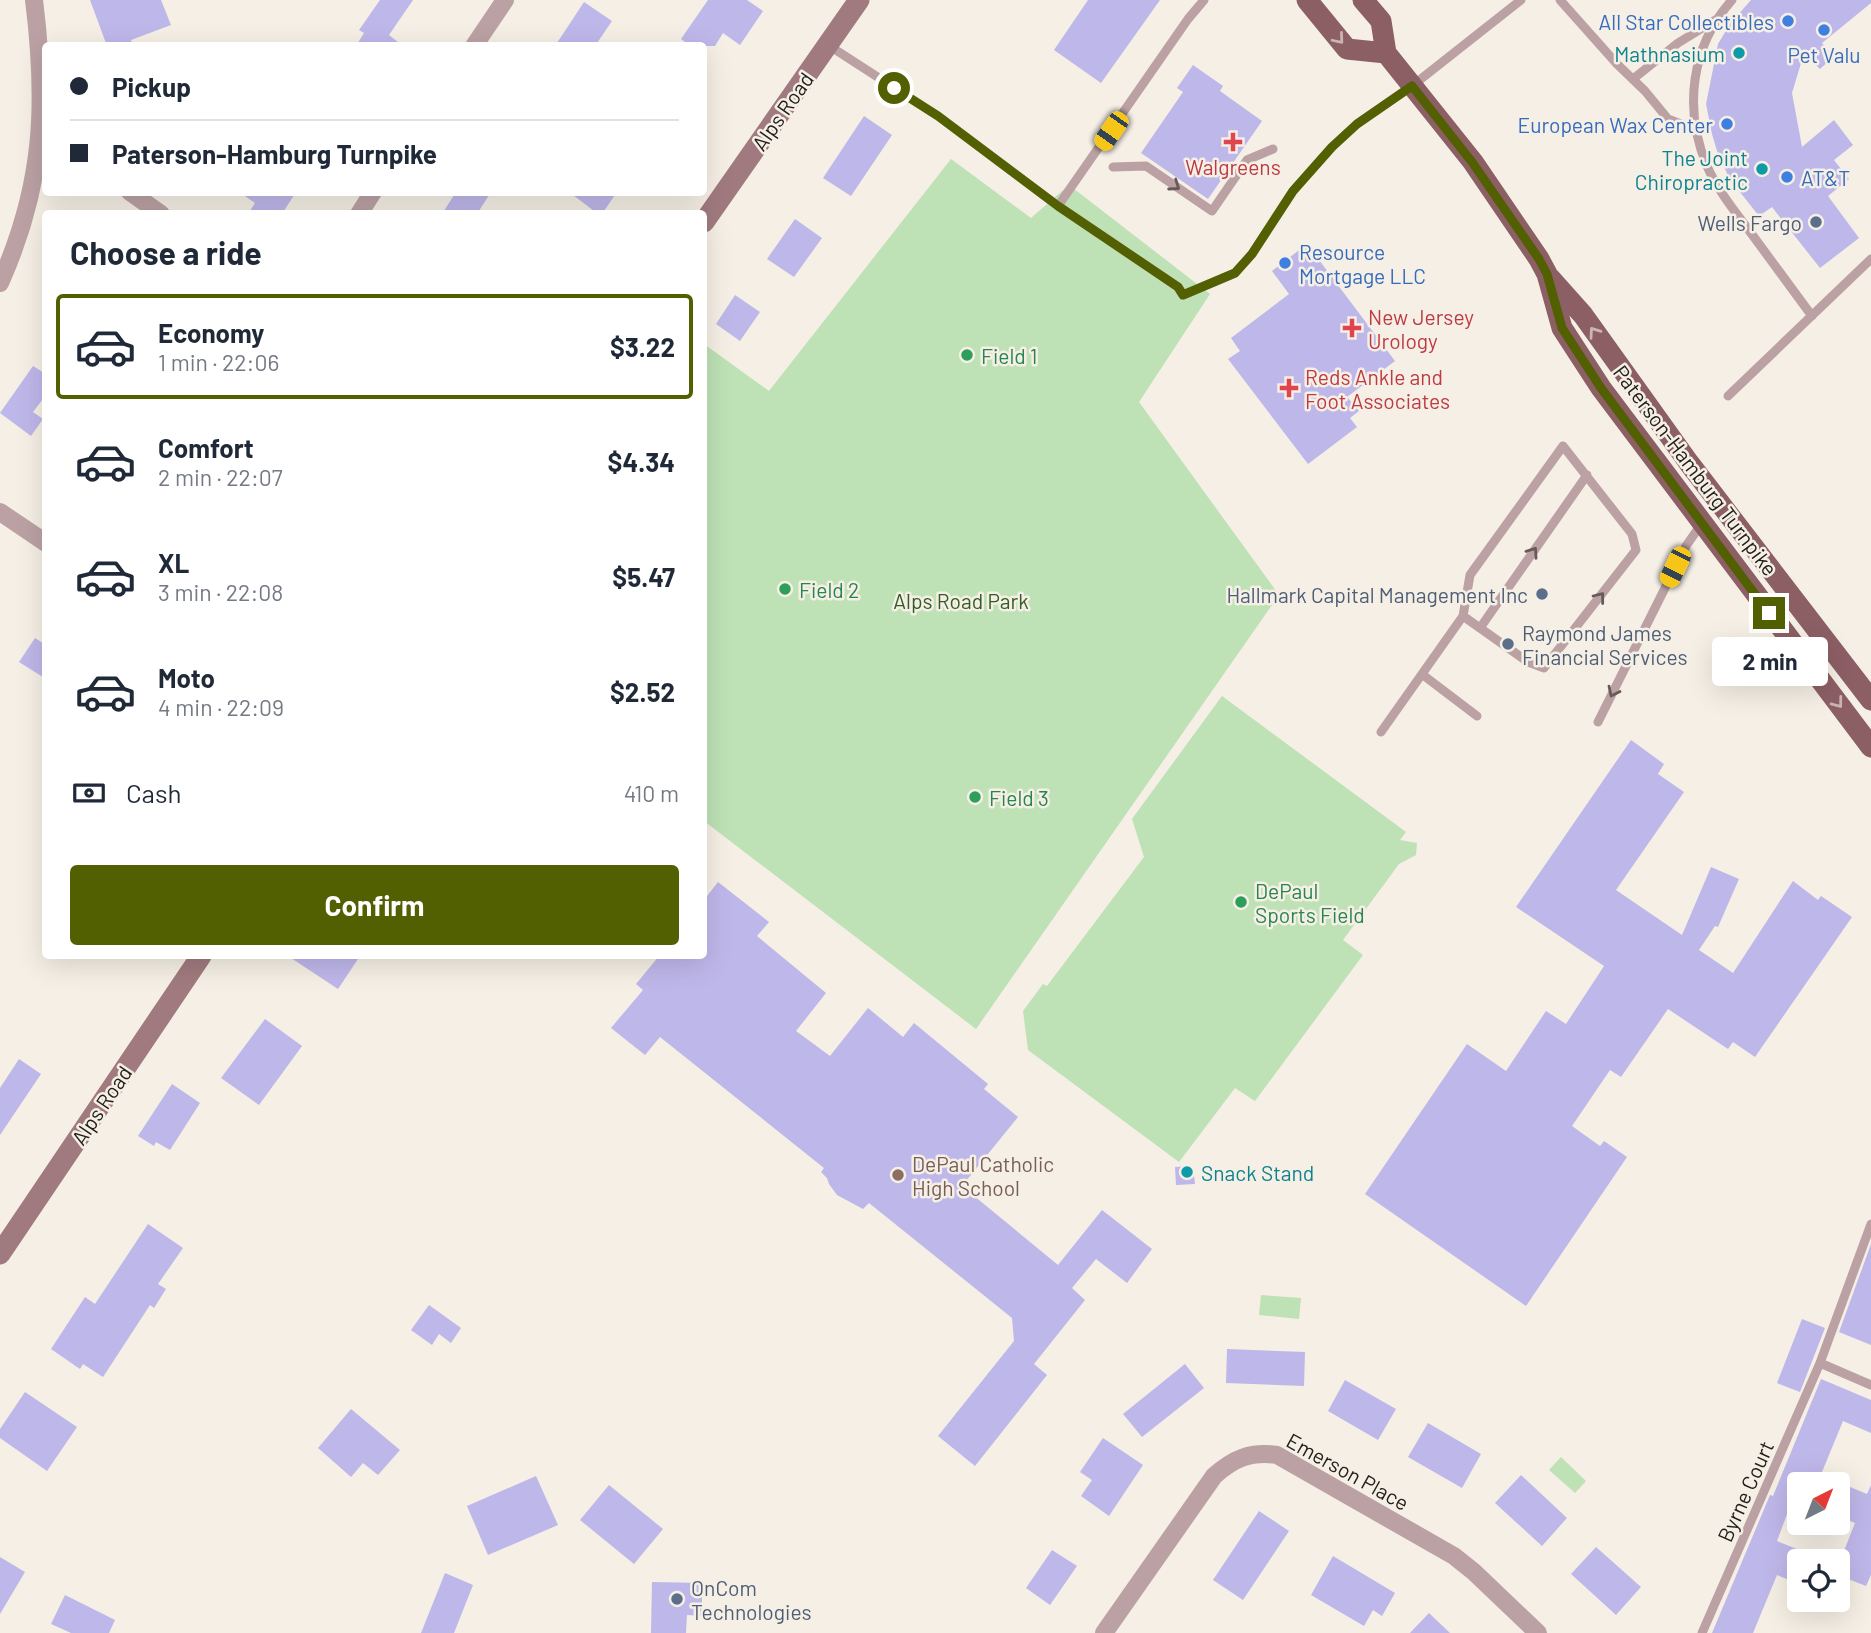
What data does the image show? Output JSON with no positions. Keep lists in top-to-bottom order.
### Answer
{
  "streets": {
    "main road": ["Alps Road", "Paterson-Hamburg Turnpike"],
    "street": ["Emerson Place"],
    "lane": ["Byrne Court"]
  },
  "parks": ["Alps Road Park"],
  "places": {
    "other": [
      "All Star Collectibles",
      "Pet Valu",
      "Mathnasium",
      "European Wax Center",
      "The Joint Chiropractic",
      "AT&T",
      "Wells Fargo",
      "Resource Mortgage LLC",
      "Field 1",
      "Field 2",
      "Hallmark Capital Management Inc",
      "Raymond James Financial Services",
      "Field 3",
      "DePaul Sports Field",
      "Snack Stand",
      "DePaul Catholic High School",
      "OnCom Technologies"
    ],
    "health": ["Walgreens", "New Jersey Urology", "Reds Ankle and Foot Associates"]
  },
  "north": "top right",
  "page": {
    "banner": ["Pickup", "Paterson-Hamburg Turnpike"],
    "heading": "Choose a ride",
    "list": [
      {
        "name": "Economy",
        "note": "1 min · 22:06",
        "value": "$3.22"
      },
      {
        "name": "Comfort",
        "note": "2 min · 22:07",
        "value": "$4.34"
      },
      {
        "name": "XL",
        "note": "3 min · 22:08",
        "value": "$5.47"
      },
      {
        "name": "Moto",
        "note": "4 min · 22:09",
        "value": "$2.52"
      }
    ],
    "bubble": "2 min",
    "pay": ["Cash", "410 m"],
    "buttons": "Confirm"
  }
}
